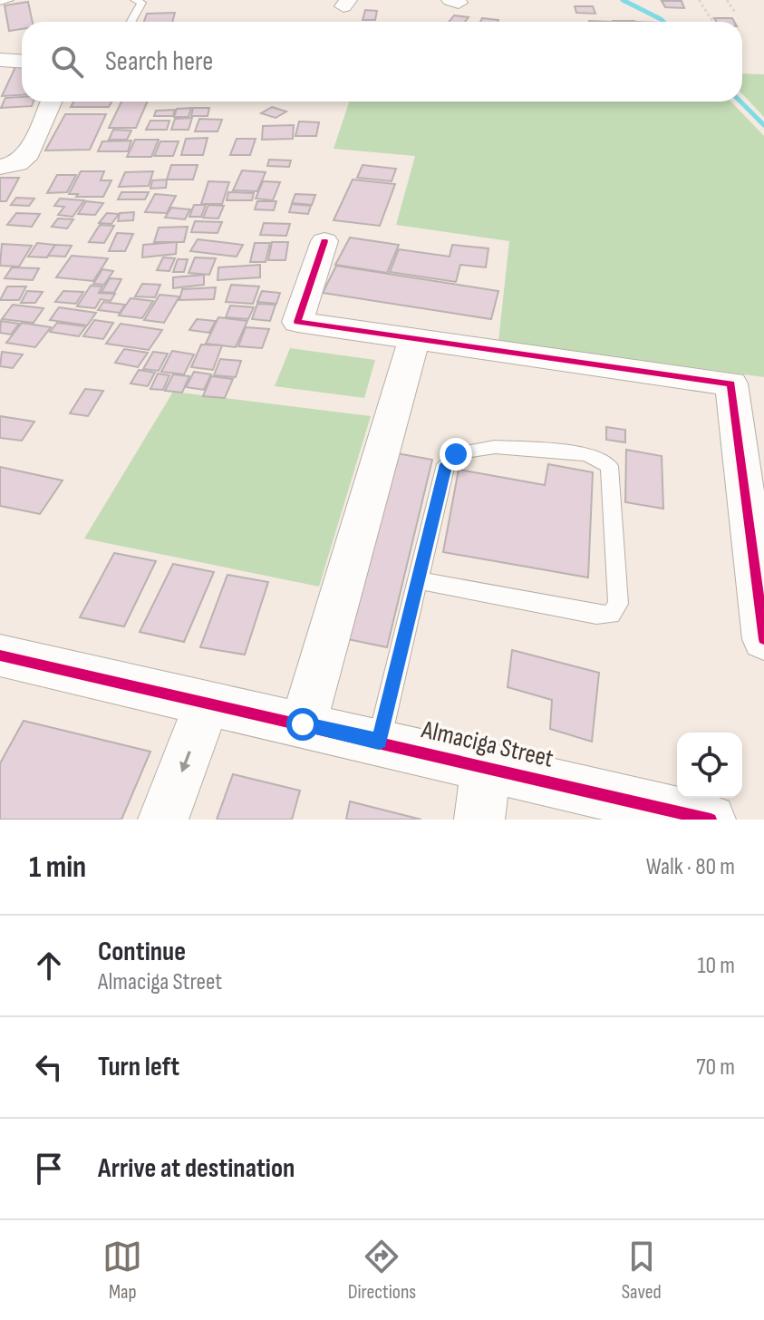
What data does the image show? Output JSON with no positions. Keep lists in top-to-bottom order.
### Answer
{
  "streets": {
    "street": ["Almaciga Street"]
  },
  "page": {
    "search": "Search here",
    "heading": ["1 min", "Walk · 80 m"],
    "list": [
      ["Continue", "Almaciga Street", "10 m"],
      ["Turn left", "70 m"],
      "Arrive at destination"
    ],
    "nav": ["Map", "Directions", "Saved"]
  }
}
